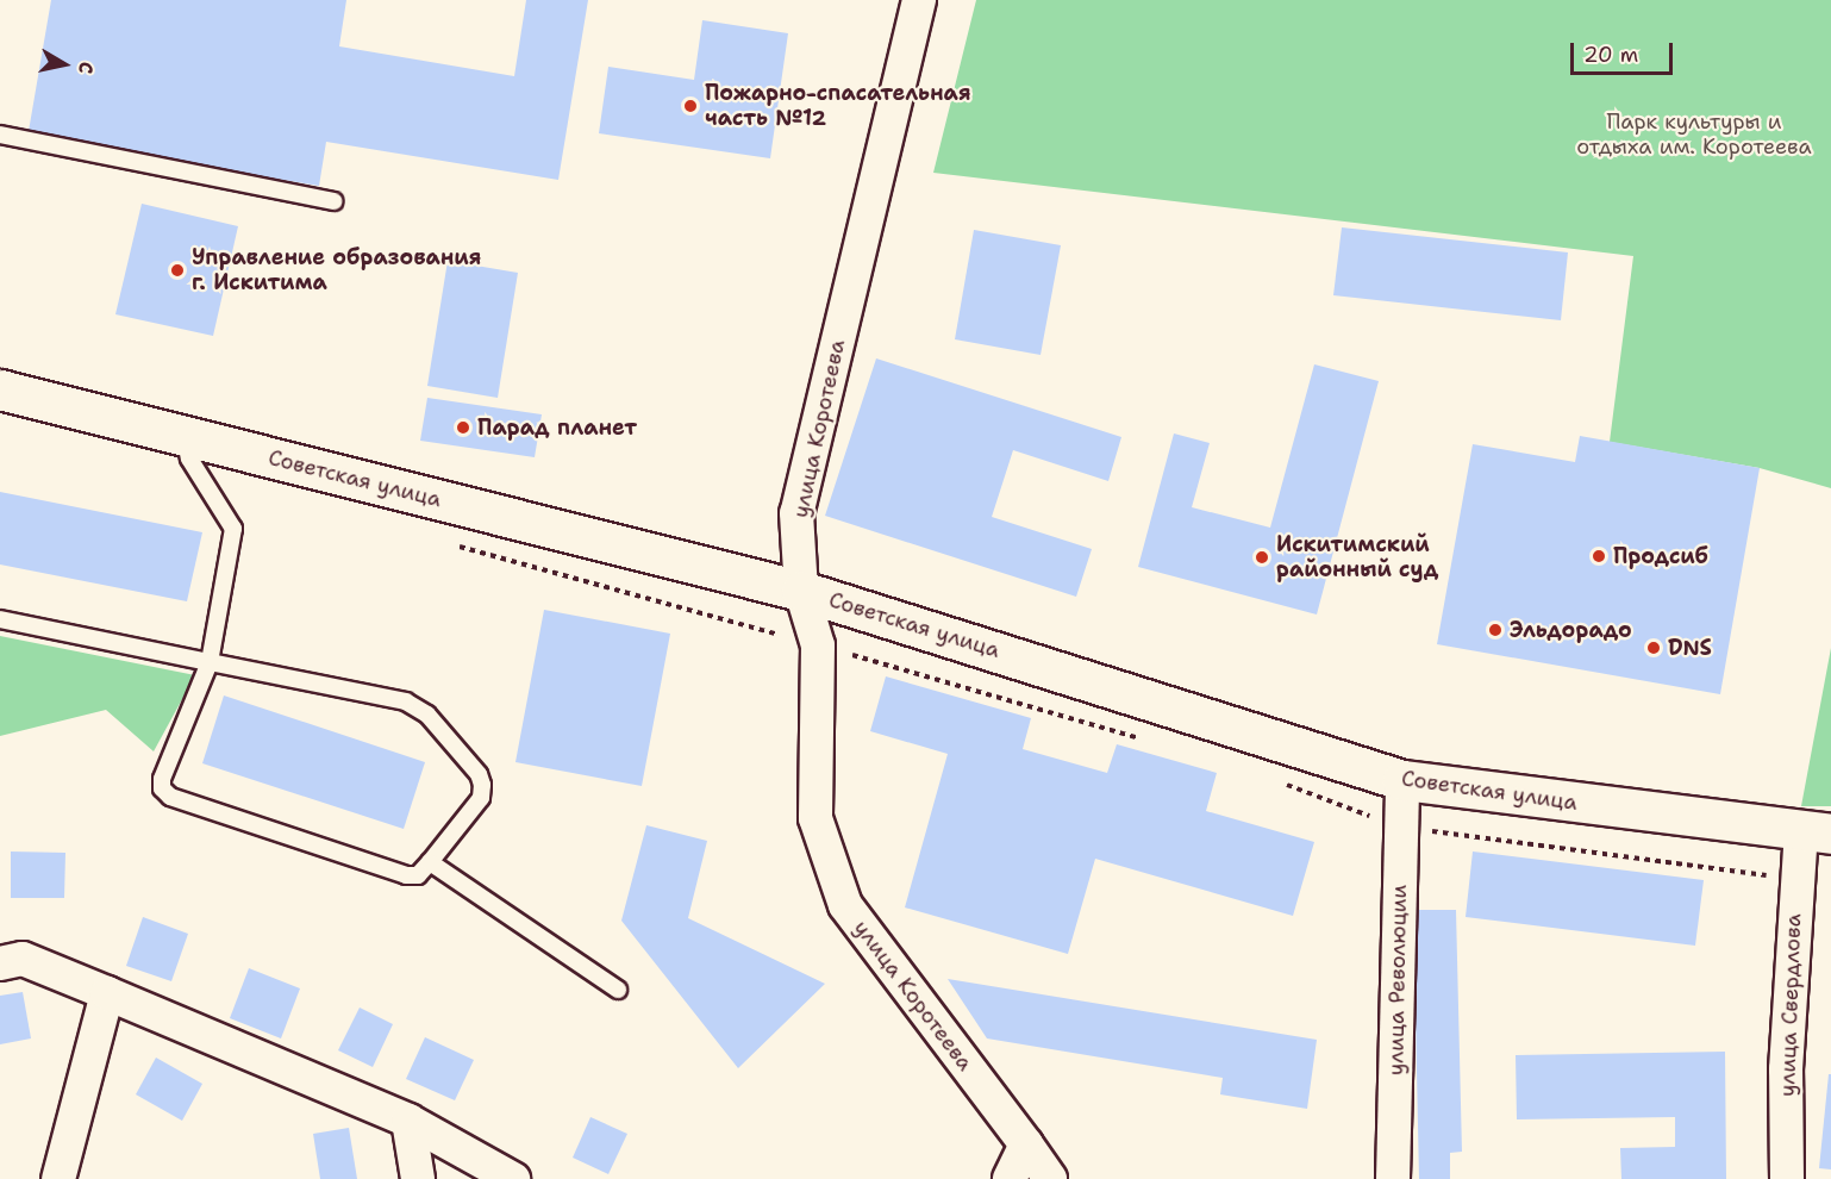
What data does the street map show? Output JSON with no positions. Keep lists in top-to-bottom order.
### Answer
{
  "streets": {
    "main road": ["Советская улица"],
    "street": ["улица Коротеева", "улица Революции", "улица Свердлова"]
  },
  "crossings": [
    ["улица Коротеева", "Советская улица"],
    ["Советская улица", "улица Революции"],
    ["Советская улица", "улица Свердлова"]
  ],
  "parks": ["Парк культуры и отдыха им. Коротеева"],
  "places": [
    "Пожарно-спасательная часть №12",
    "Управление образования г. Искитима",
    "Парад планет",
    "Продсиб",
    "Искитимский районный суд",
    "Эльдорадо",
    "DNS"
  ],
  "scale_bar": "20 m",
  "north": "right"
}
